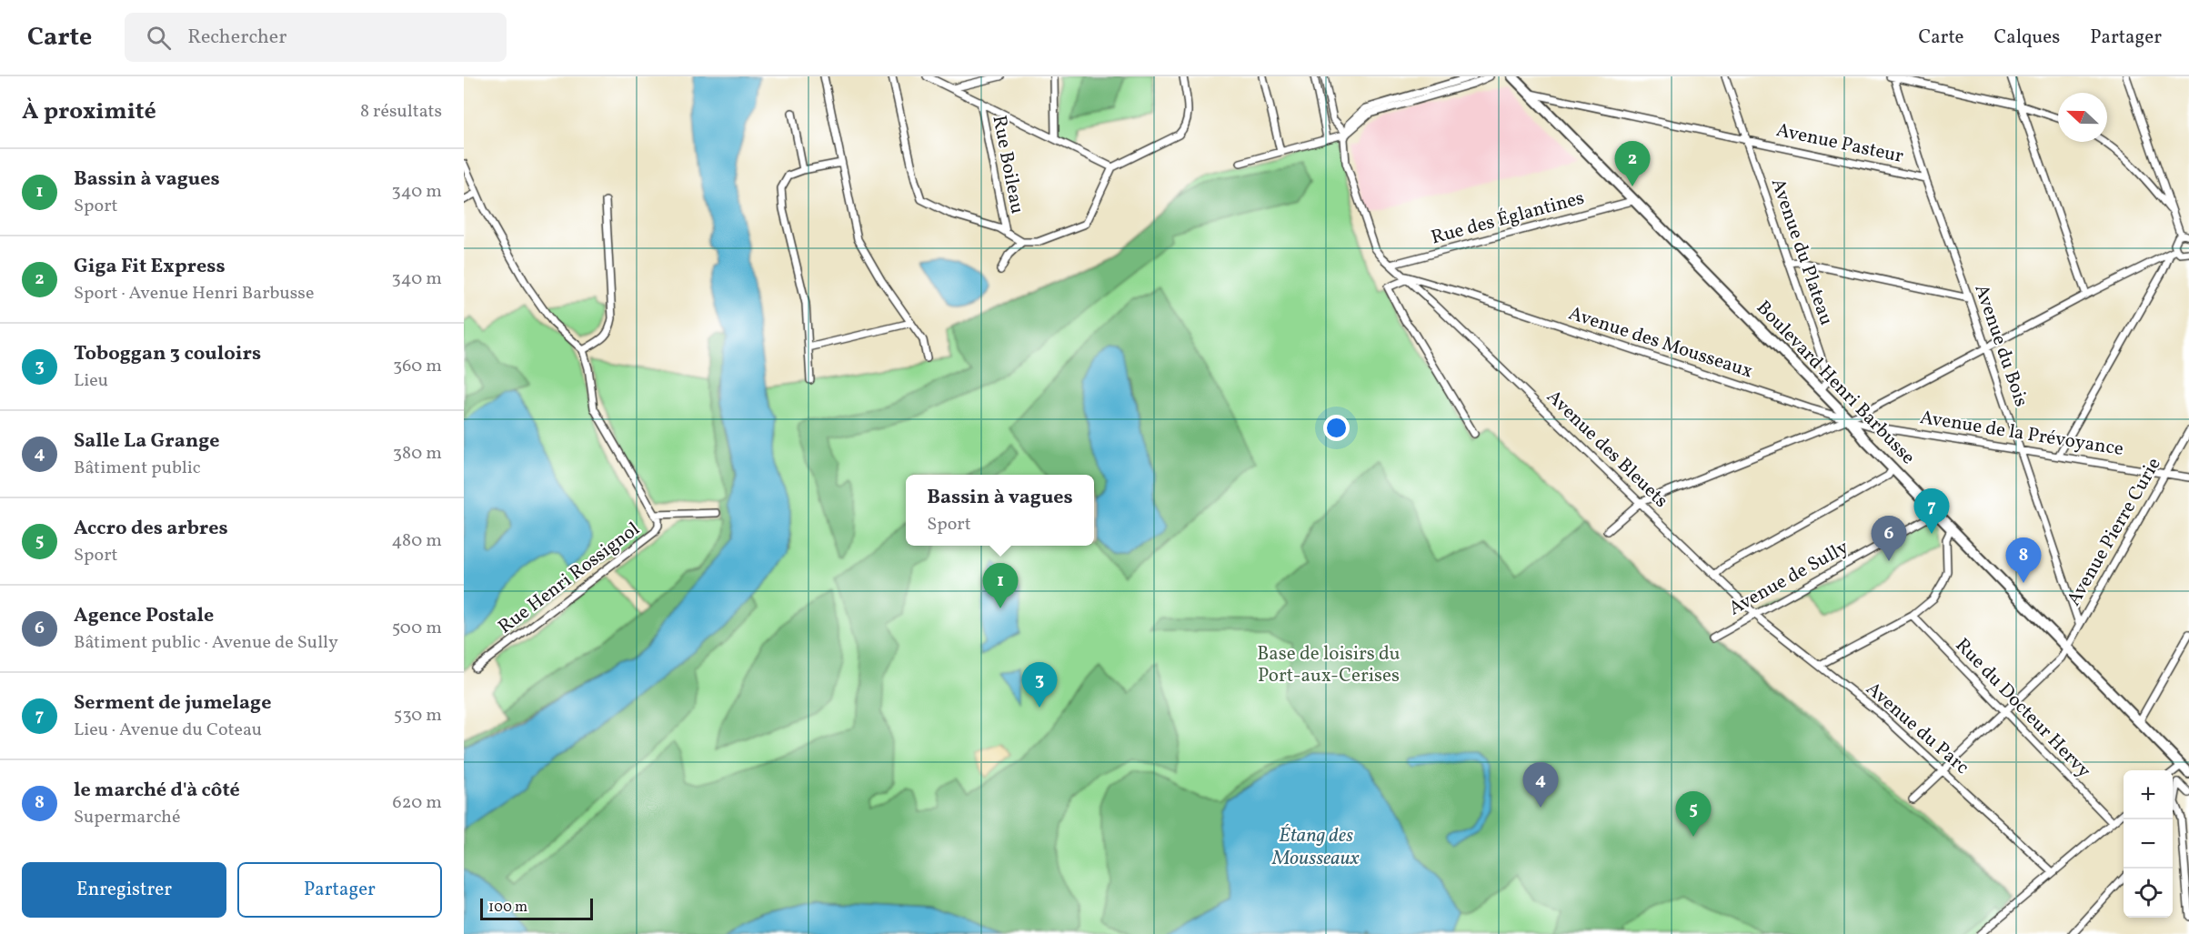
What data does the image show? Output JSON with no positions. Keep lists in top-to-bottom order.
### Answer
{
  "streets": {
    "main road": ["Boulevard Henri Barbusse"],
    "street": [
      "Avenue Pasteur",
      "Rue Boileau",
      "Rue des Églantines",
      "Avenue du Plateau",
      "Avenue des Mousseaux",
      "Avenue du Bois",
      "Avenue de la Prévoyance",
      "Avenue des Bleuets",
      "Avenue Pierre Curie",
      "Rue Henri Rossignol",
      "Avenue de Sully",
      "Rue du Docteur Hervy",
      "Avenue du Parc"
    ]
  },
  "crossings": [
    ["Avenue Pasteur", "Avenue du Plateau"],
    ["Avenue Pasteur", "Avenue du Bois"],
    ["Avenue Pasteur", "Boulevard Henri Barbusse"],
    ["Rue des Églantines", "Boulevard Henri Barbusse"],
    ["Rue des Églantines", "Avenue des Bleuets"],
    ["Avenue du Plateau", "Boulevard Henri Barbusse"],
    ["Avenue des Mousseaux", "Boulevard Henri Barbusse"],
    ["Avenue des Mousseaux", "Avenue de la Prévoyance"],
    ["Avenue des Mousseaux", "Avenue des Bleuets"],
    ["Avenue du Bois", "Avenue de la Prévoyance"],
    ["Avenue du Bois", "Avenue Pierre Curie"],
    ["Boulevard Henri Barbusse", "Avenue de la Prévoyance"],
    ["Boulevard Henri Barbusse", "Avenue Pierre Curie"],
    ["Boulevard Henri Barbusse", "Avenue de Sully"],
    ["Avenue de la Prévoyance", "Avenue Pierre Curie"],
    ["Avenue des Bleuets", "Avenue de Sully"],
    ["Avenue des Bleuets", "Avenue du Parc"],
    ["Avenue Pierre Curie", "Rue du Docteur Hervy"],
    ["Avenue Pierre Curie", "Avenue du Parc"],
    ["Avenue de Sully", "Avenue du Parc"]
  ],
  "water": ["Étang des Mousseaux"],
  "parks": ["Base de loisirs du Port-aux-Cerises"],
  "scale_bar": "100 m",
  "north": "left",
  "page": {
    "header": "Carte",
    "search": "Rechercher",
    "nav": ["Carte", "Calques", "Partager"],
    "heading": ["À proximité", "8 résultats"],
    "pins": [
      "2",
      "7",
      "6",
      "8",
      "1",
      "3",
      "4",
      "5"
    ],
    "list": [
      {
        "mark": "1",
        "name": "Bassin à vagues",
        "note": "Sport",
        "value": "340 m"
      },
      {
        "mark": "2",
        "name": "Giga Fit Express",
        "note": "Sport · Avenue Henri Barbusse",
        "value": "340 m"
      },
      {
        "mark": "3",
        "name": "Toboggan 3 couloirs",
        "note": "Lieu",
        "value": "360 m"
      },
      {
        "mark": "4",
        "name": "Salle La Grange",
        "note": "Bâtiment public",
        "value": "380 m"
      },
      {
        "mark": "5",
        "name": "Accro des arbres",
        "note": "Sport",
        "value": "480 m"
      },
      {
        "mark": "6",
        "name": "Agence Postale",
        "note": "Bâtiment public · Avenue de Sully",
        "value": "500 m"
      },
      {
        "mark": "7",
        "name": "Serment de jumelage",
        "note": "Lieu · Avenue du Coteau",
        "value": "530 m"
      },
      {
        "mark": "8",
        "name": "le marché d'à côté",
        "note": "Supermarché",
        "value": "620 m"
      }
    ],
    "popup": ["Bassin à vagues", "Sport"],
    "map_buttons": ["+", "−"],
    "buttons": ["Enregistrer", "Partager"],
    "scale": "100 m"
  }
}
